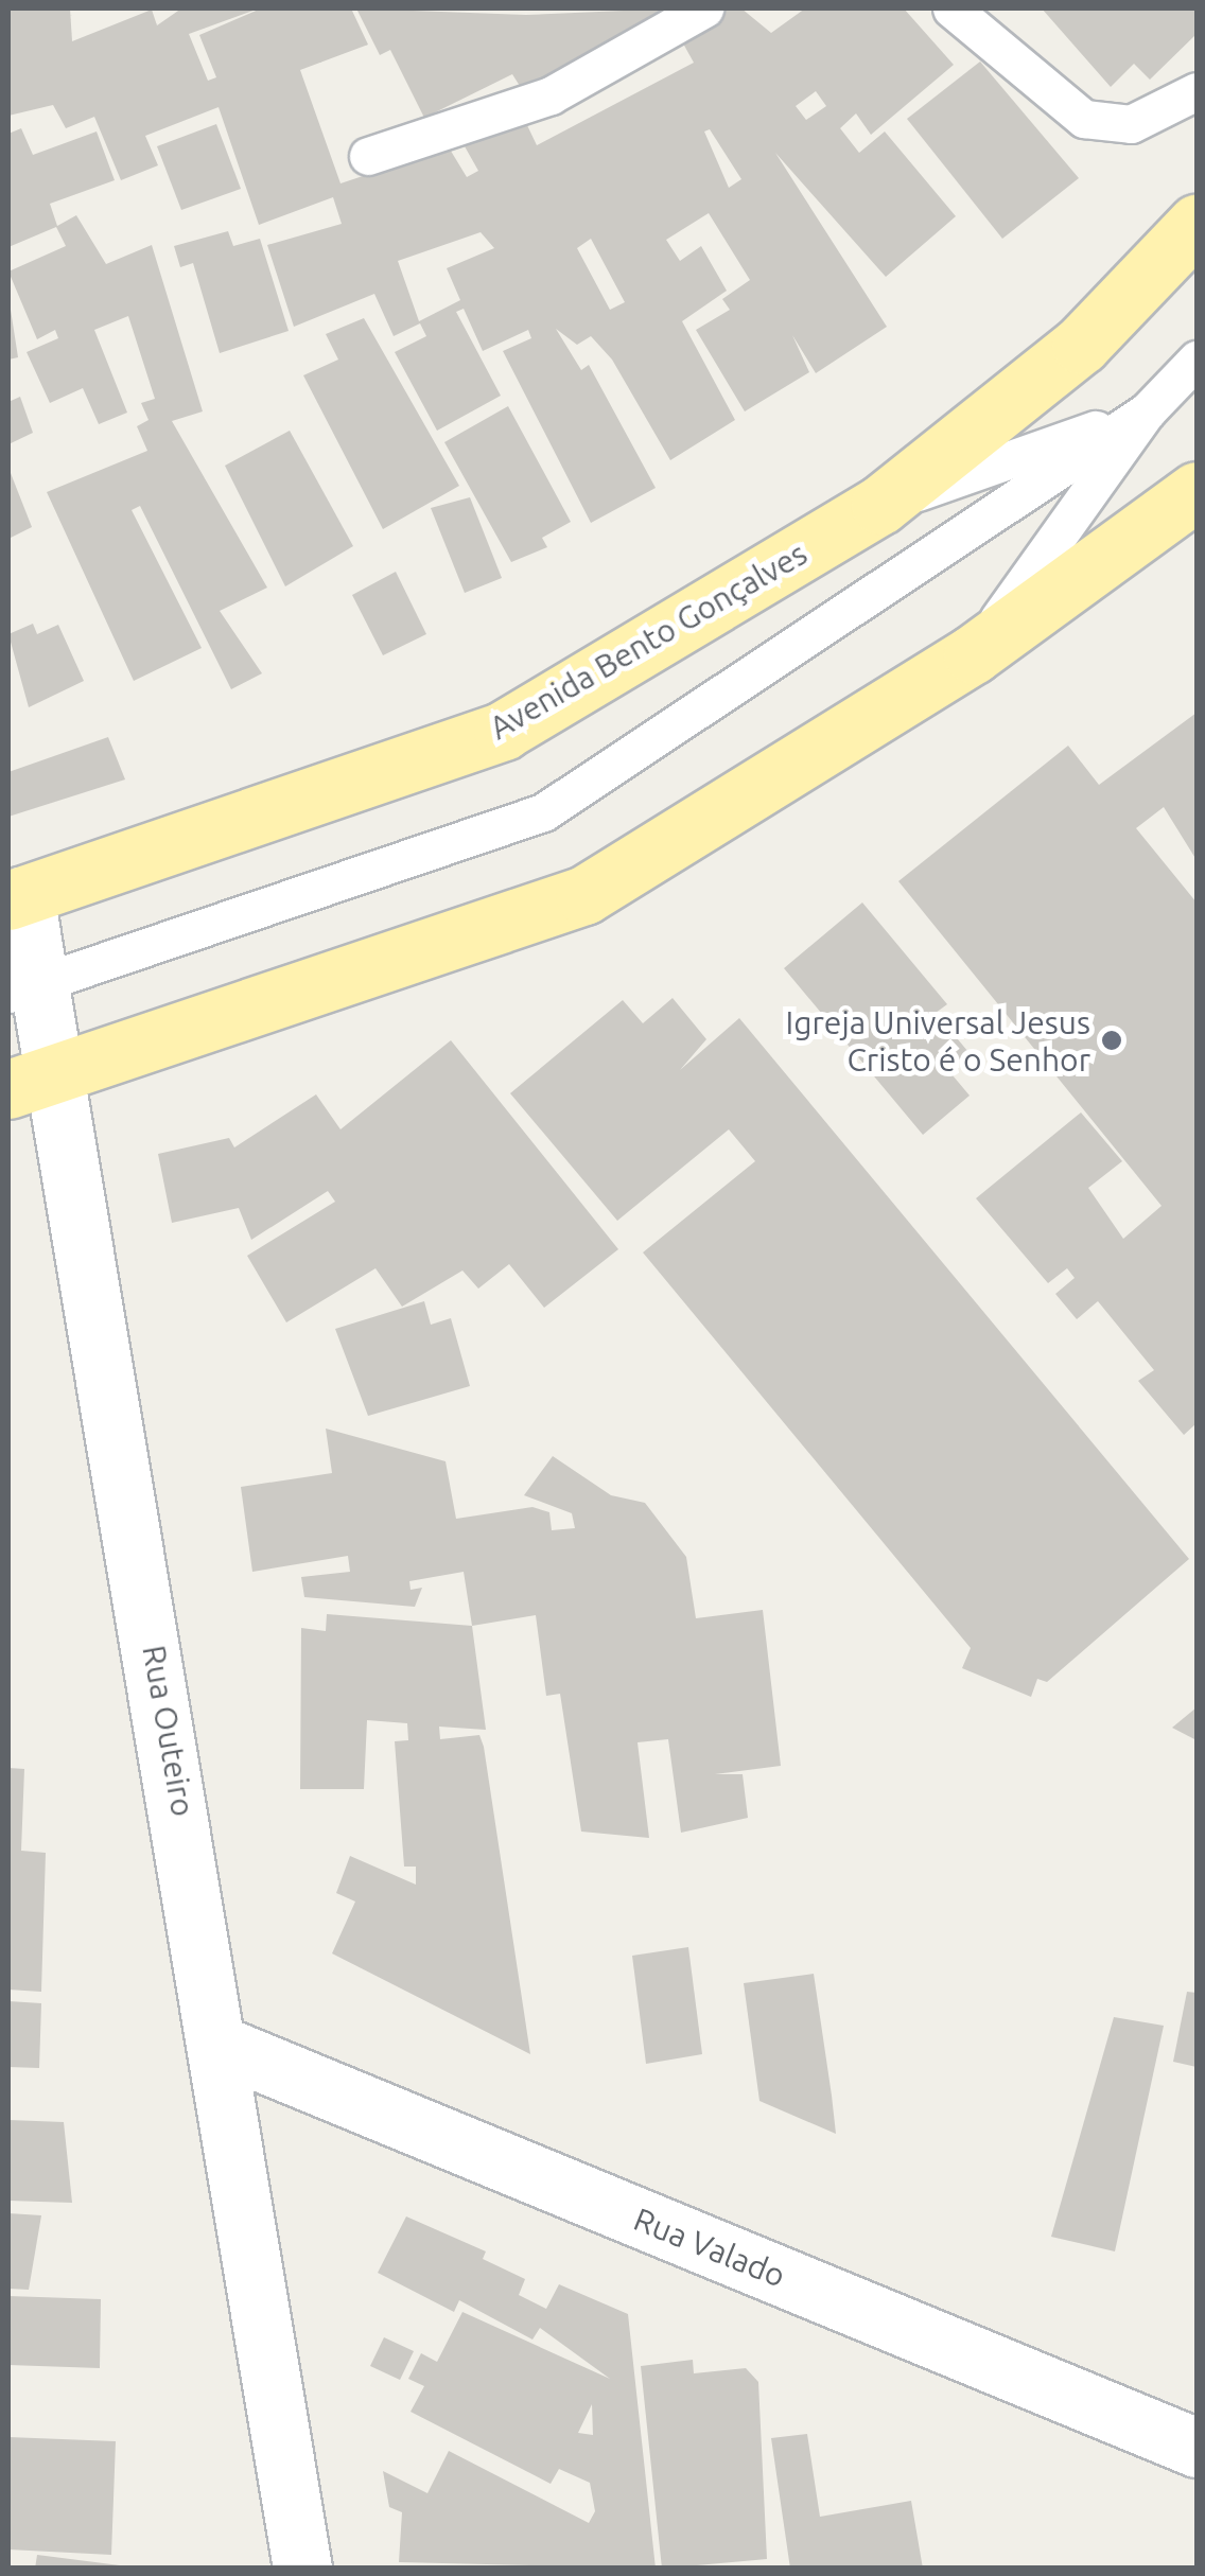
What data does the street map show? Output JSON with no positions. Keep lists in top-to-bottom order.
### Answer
{
  "streets": {
    "main road": ["Avenida Bento Gonçalves"],
    "street": ["Rua Outeiro", "Rua Valado"]
  },
  "crossings": [
    ["Avenida Bento Gonçalves", "Rua Outeiro"],
    ["Rua Outeiro", "Rua Valado"]
  ],
  "places": ["Igreja Universal Jesus Cristo é o Senhor"]
}
